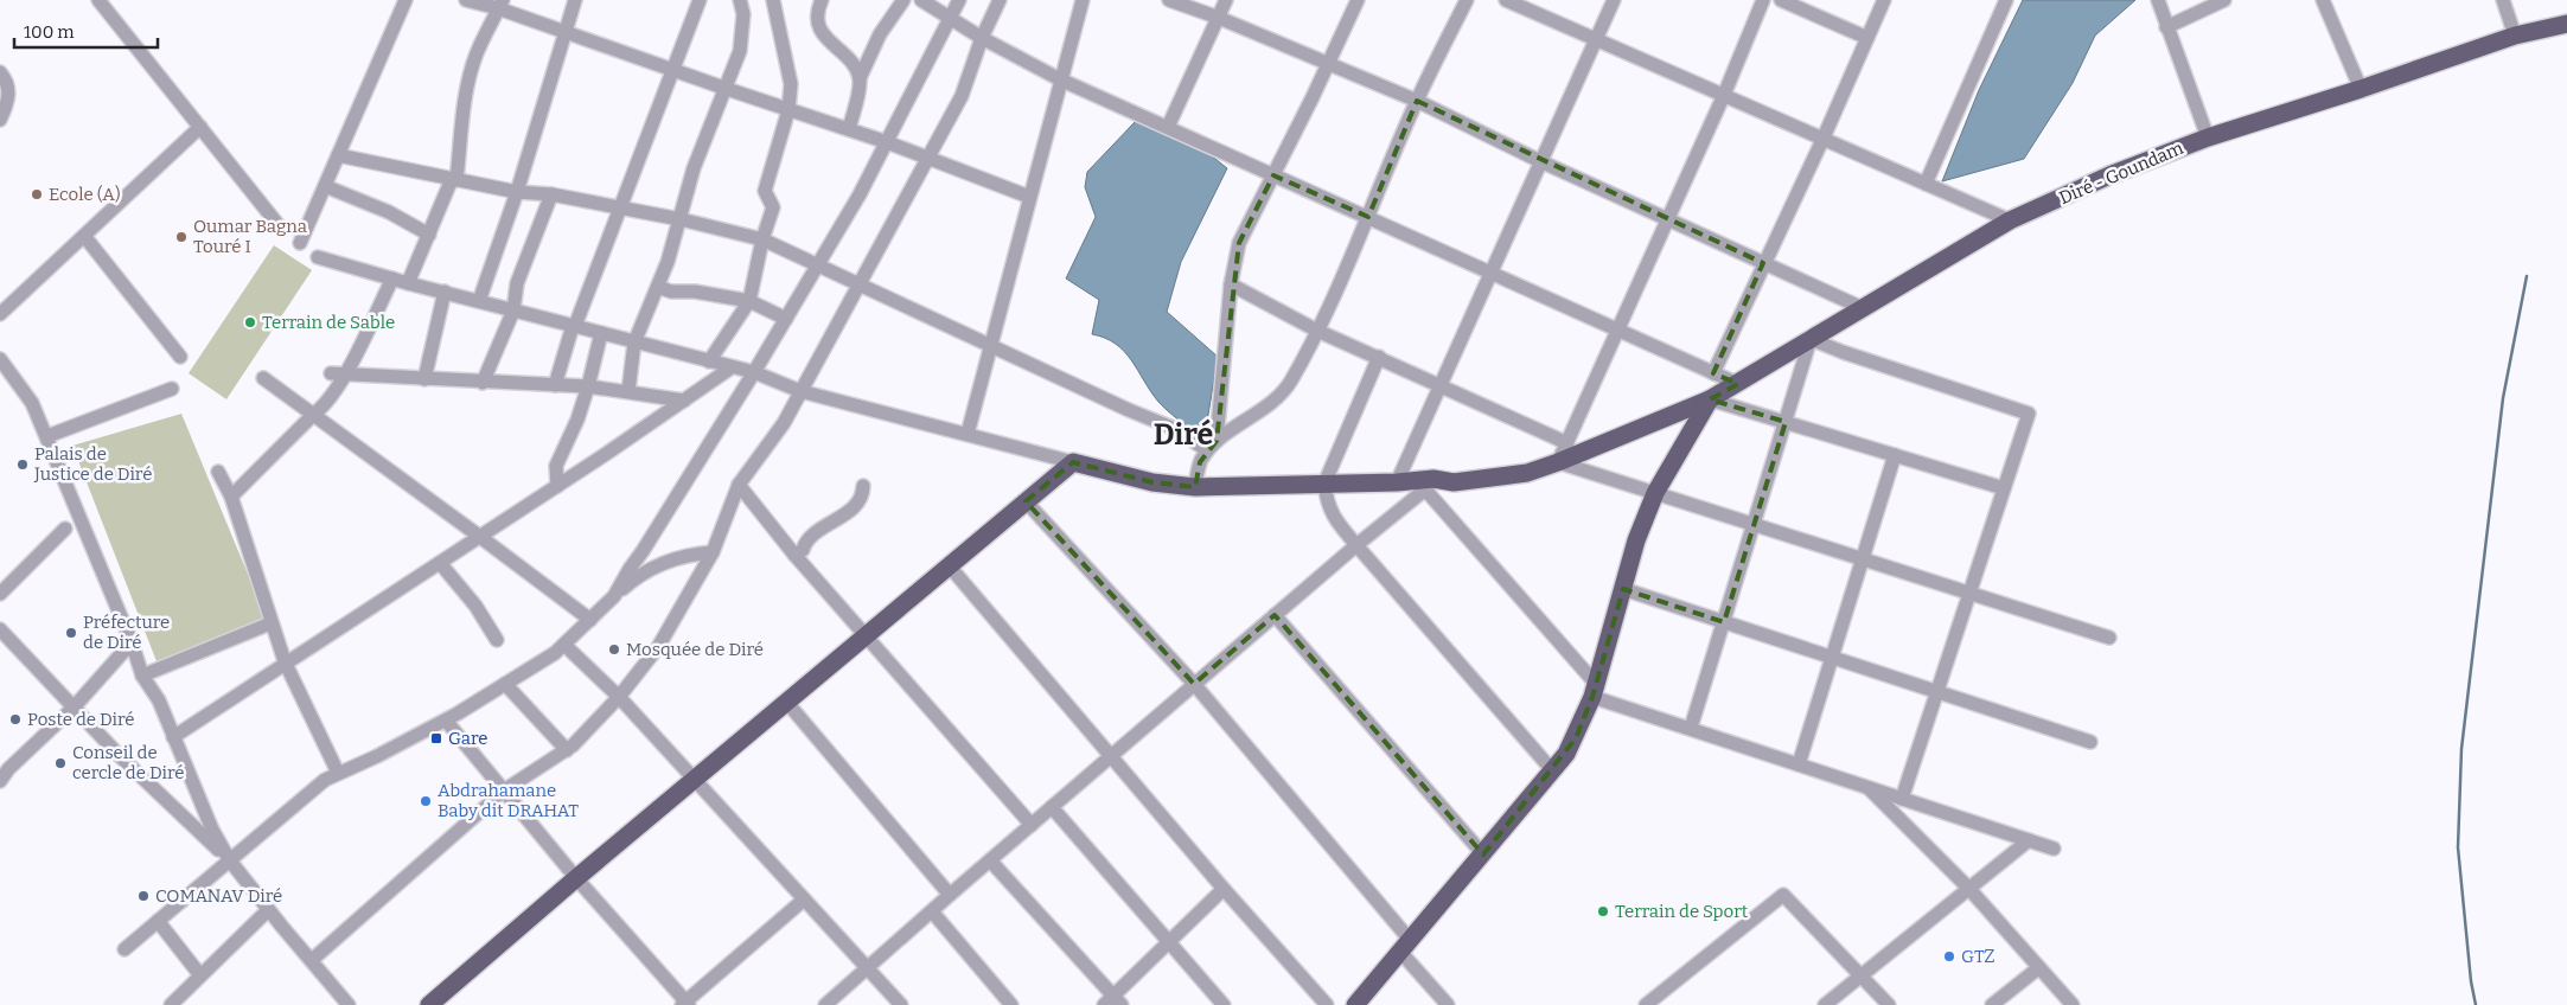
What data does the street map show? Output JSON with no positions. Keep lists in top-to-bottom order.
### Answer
{
  "streets": {
    "main road": ["Diré - Goundam"]
  },
  "districts": ["Diré"],
  "places": {
    "other": [
      "Ecole (A)",
      "Oumar Bagna Touré I",
      "Terrain de Sable",
      "Palais de Justice de Diré",
      "Préfecture de Diré",
      "Mosquée de Diré",
      "Poste de Diré",
      "Conseil de cercle de Diré",
      "Abdrahamane Baby dit DRAHAT",
      "COMANAV Diré",
      "Terrain de Sport",
      "GTZ"
    ],
    "transit": ["Gare"]
  },
  "scale_bar": "100 m"
}
